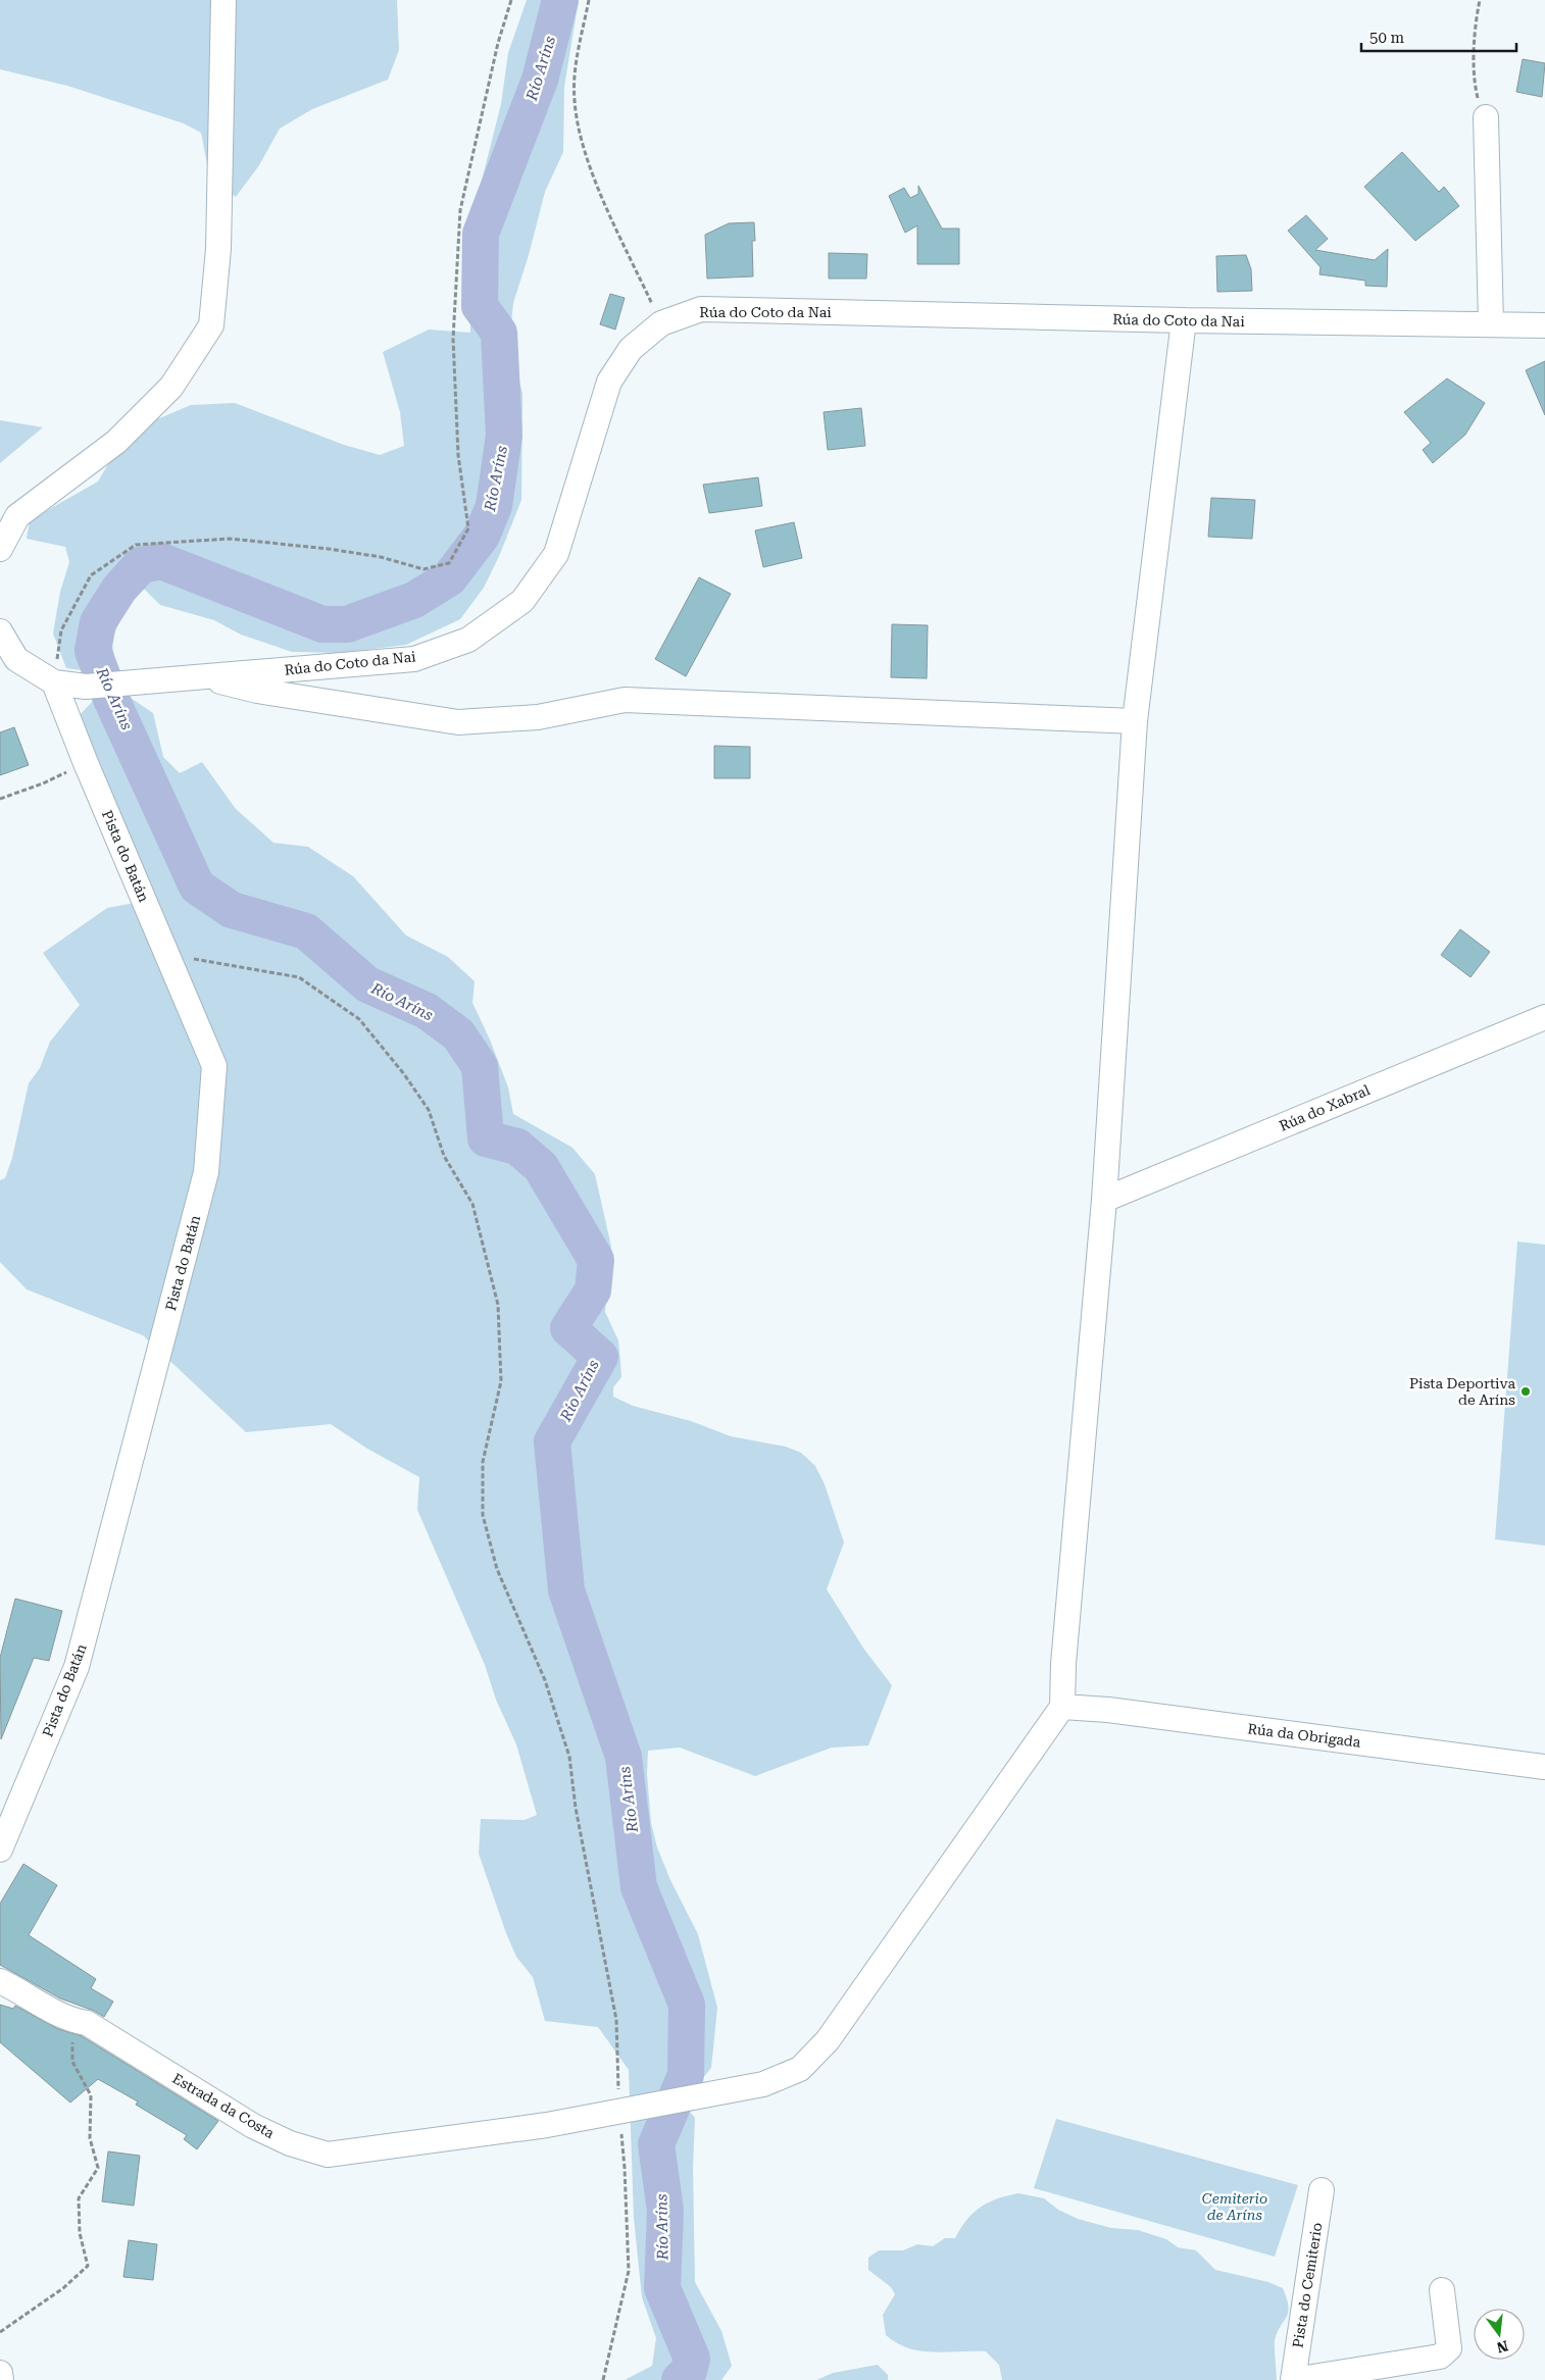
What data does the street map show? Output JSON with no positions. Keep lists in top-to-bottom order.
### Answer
{
  "streets": {
    "street": [
      "Rúa do Coto da Nai",
      "Pista do Batán",
      "Rúa do Xabral",
      "Rúa da Obrigada",
      "Estrada da Costa",
      "Pista do Cemiterio"
    ]
  },
  "crossings": [
    ["Rúa do Coto da Nai", "Pista do Batán"],
    ["Rúa da Obrigada", "Estrada da Costa"]
  ],
  "water": ["Río Aríns"],
  "parks": ["Cemiterio de Aríns"],
  "places": ["Pista Deportiva de Aríns"],
  "scale_bar": "50 m",
  "north": "bottom"
}
